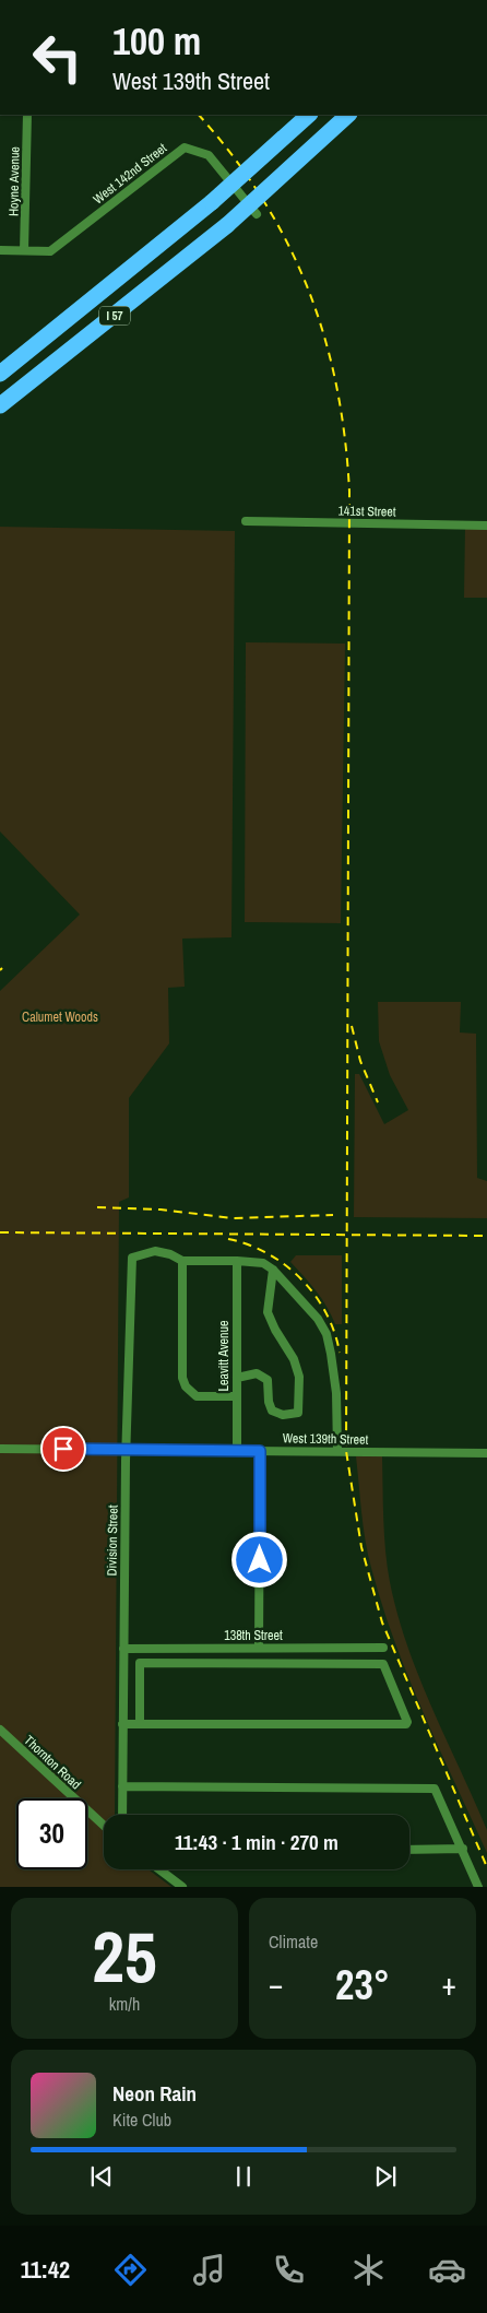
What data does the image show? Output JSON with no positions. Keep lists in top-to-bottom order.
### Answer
{
  "streets": {
    "highway": ["I 57"],
    "street": [
      "West 142nd Street",
      "Hoyne Avenue",
      "141st Street",
      "Leavitt Avenue",
      "West 139th Street",
      "Division Street",
      "138th Street",
      "Thornton Road"
    ]
  },
  "crossings": [
    ["West 142nd Street", "Hoyne Avenue"],
    ["Leavitt Avenue", "West 139th Street"],
    ["West 139th Street", "Division Street"],
    ["Division Street", "138th Street"]
  ],
  "parks": ["Calumet Woods"],
  "page": {
    "turn": ["100 m", "West 139th Street"],
    "limit": "30",
    "trip": "11:43 · 1 min · 270 m",
    "tile": [
      ["25", "km/h"],
      "Climate"
    ],
    "heat": ["−", "23°", "+"],
    "song": ["Neon Rain", "Kite Club"],
    "tabs": "11:42"
  }
}
